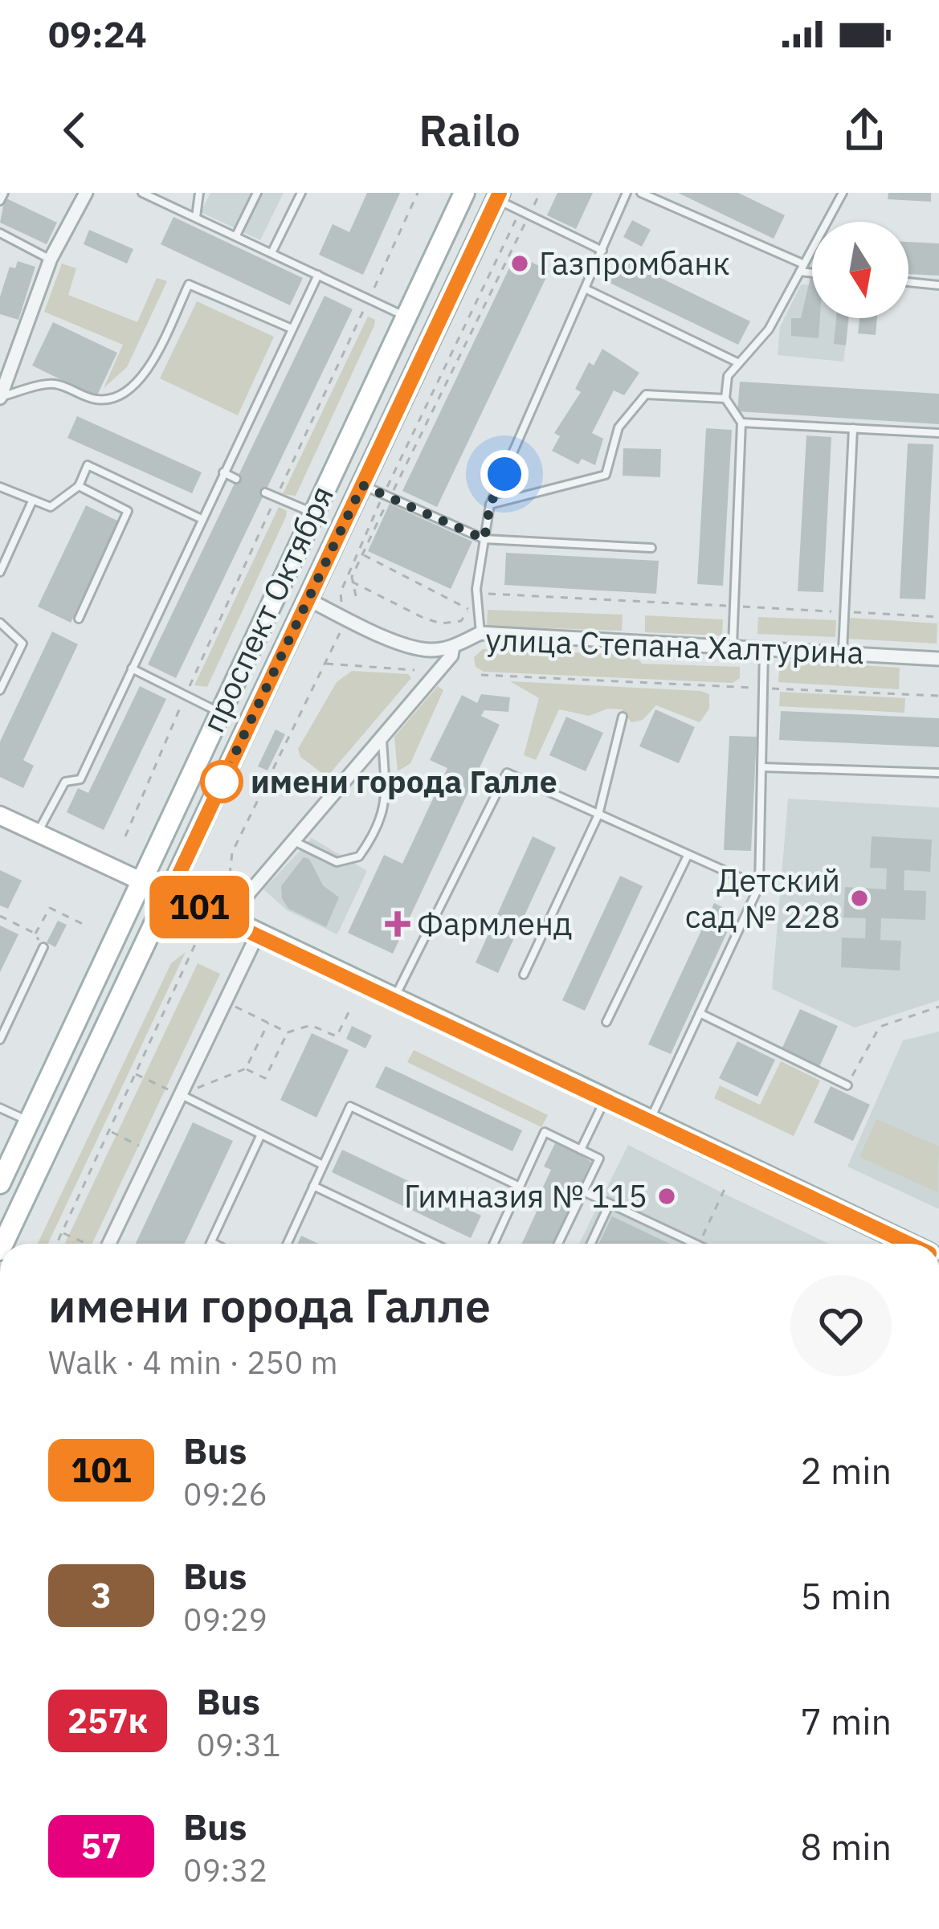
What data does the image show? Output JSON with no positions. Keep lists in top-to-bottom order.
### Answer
{
  "streets": {
    "main road": ["проспект Октября"],
    "street": ["улица Степана Халтурина"]
  },
  "crossings": [
    ["проспект Октября", "улица Степана Халтурина"]
  ],
  "places": {
    "other": [
      "Газпромбанк",
      "имени города Галле",
      "Детский сад № 228",
      "Гимназия № 115"
    ],
    "health": ["Фармленд"]
  },
  "lines": ["bus line 101"],
  "north": "bottom",
  "page": {
    "status": "09:24",
    "header": "Railo",
    "on_map": "101",
    "heading": ["имени города Галле", "Walk · 4 min · 250 m"],
    "list": [
      {
        "mark": "101",
        "name": "Bus",
        "note": "09:26",
        "value": "2 min"
      },
      {
        "mark": "3",
        "name": "Bus",
        "note": "09:29",
        "value": "5 min"
      },
      {
        "mark": "257к",
        "name": "Bus",
        "note": "09:31",
        "value": "7 min"
      },
      {
        "mark": "57",
        "name": "Bus",
        "note": "09:32",
        "value": "8 min"
      }
    ]
  }
}
